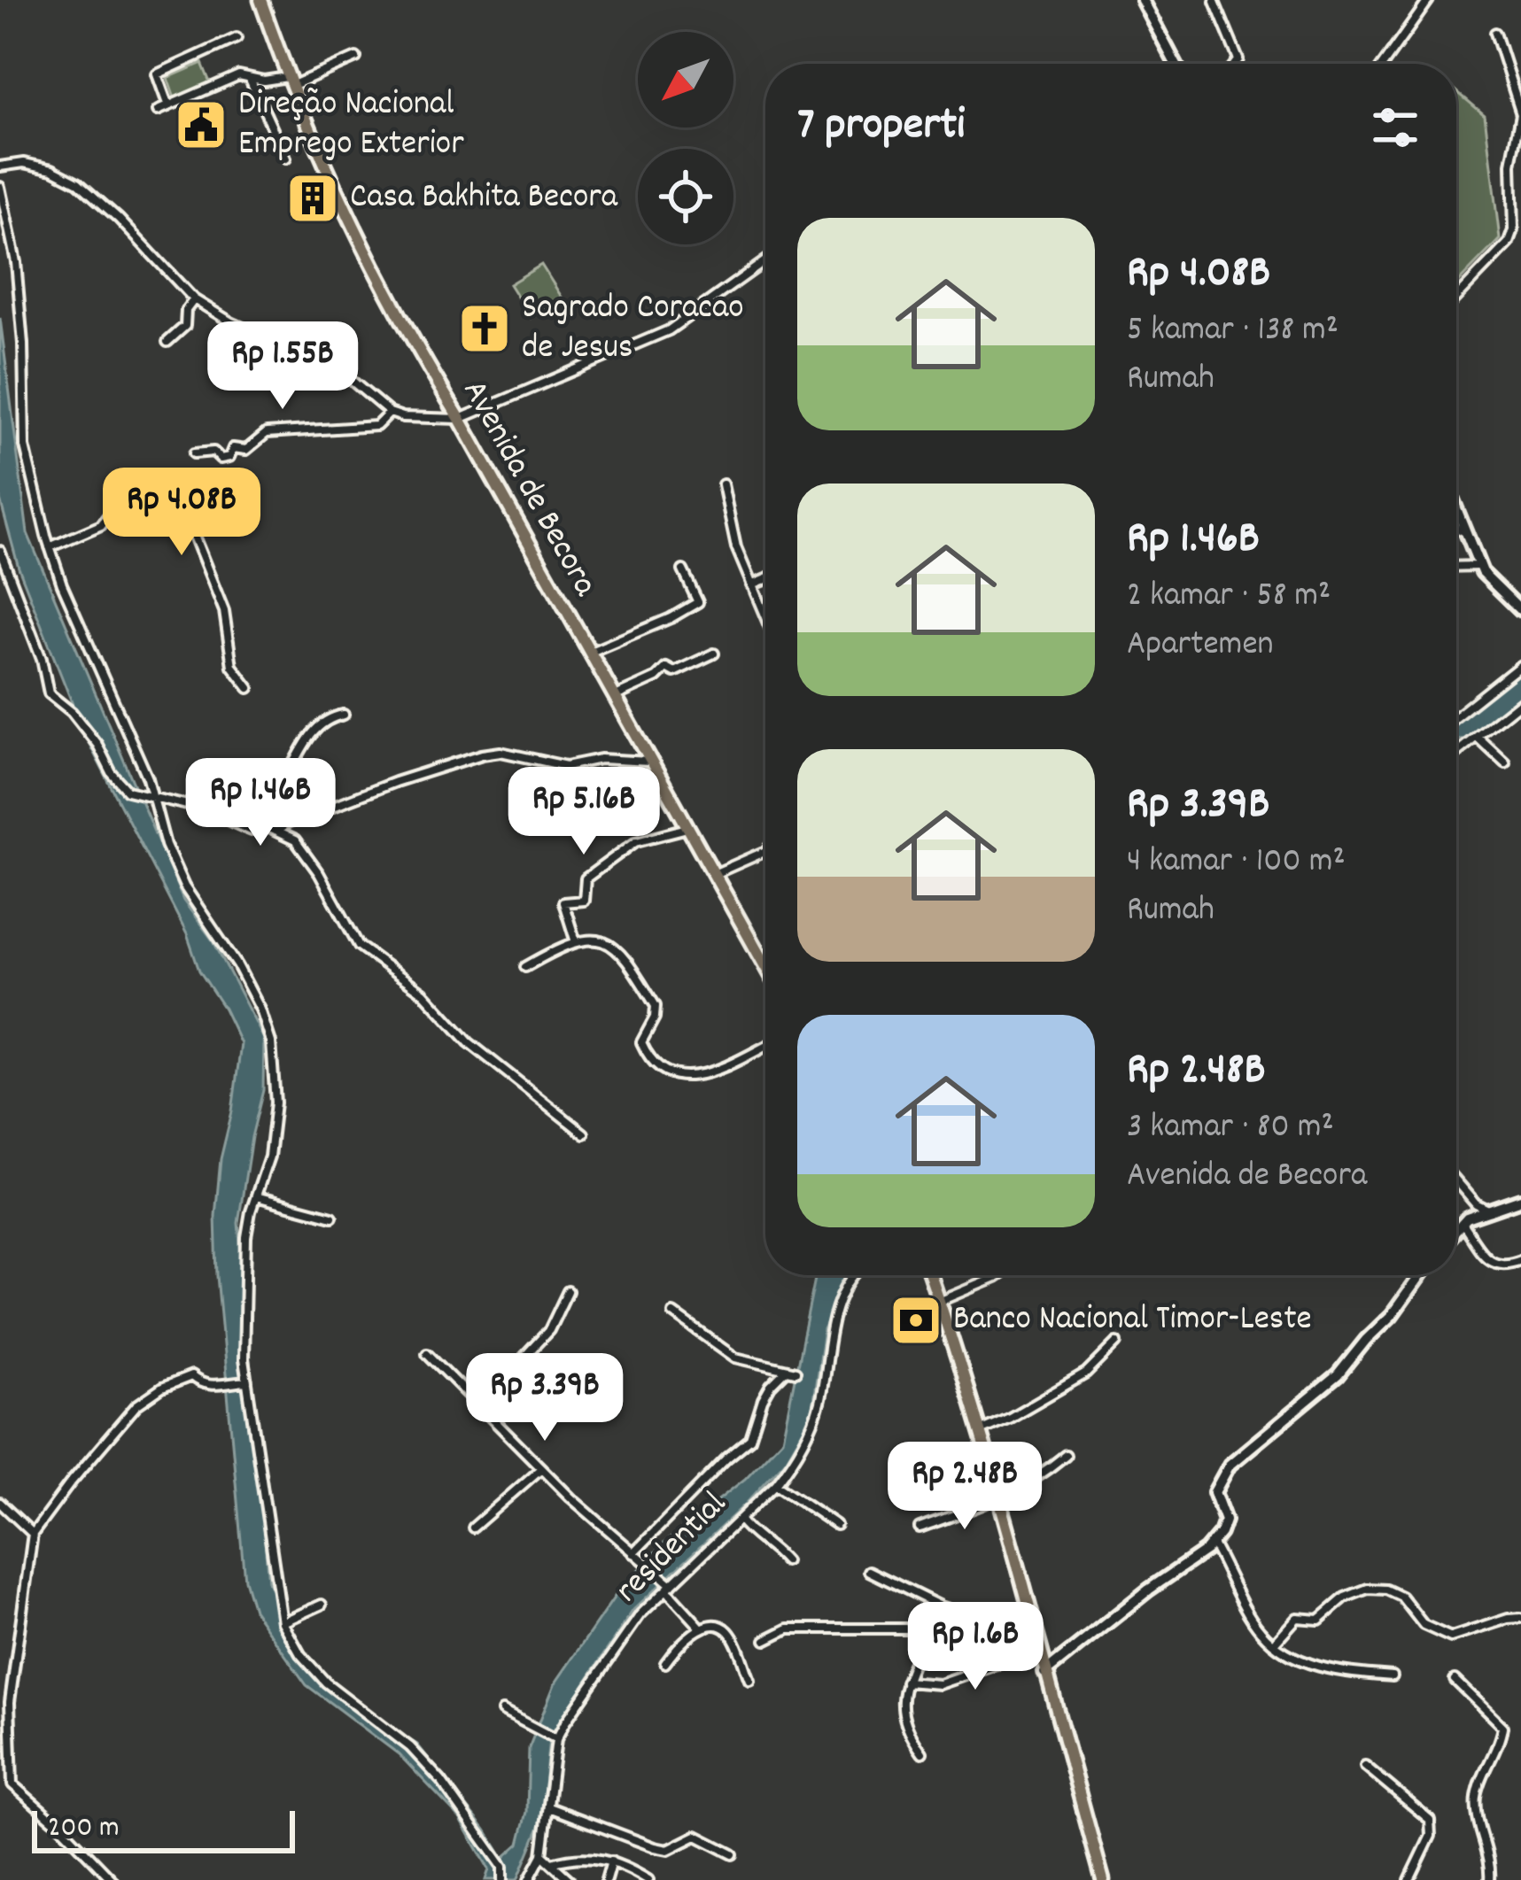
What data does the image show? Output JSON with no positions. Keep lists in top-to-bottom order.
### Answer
{
  "streets": {
    "main road": ["Avenida de Becora"],
    "street": ["residential"]
  },
  "places": {
    "public building": ["Direção Nacional Emprego Exterior"],
    "building": ["Casa Bakhita Becora"],
    "church": ["Sagrado Coracao de Jesus"],
    "bank": ["Banco Nacional Timor-Leste"]
  },
  "scale_bar": "200 m",
  "north": "bottom left",
  "page": {
    "heading": "7 properti",
    "list": [
      {
        "name": "Rp 4.08B",
        "note": "5 kamar · 138 m² · Rumah"
      },
      {
        "name": "Rp 1.46B",
        "note": "2 kamar · 58 m² · Apartemen"
      },
      {
        "name": "Rp 3.39B",
        "note": "4 kamar · 100 m² · Rumah"
      },
      {
        "name": "Rp 2.48B",
        "note": "3 kamar · 80 m² · Avenida de Becora"
      }
    ],
    "price": [
      "Rp 1.55B",
      "Rp 4.08B",
      "Rp 1.46B",
      "Rp 5.16B",
      "Rp 3.39B",
      "Rp 2.48B",
      "Rp 1.6B"
    ],
    "scale": "200 m"
  }
}
